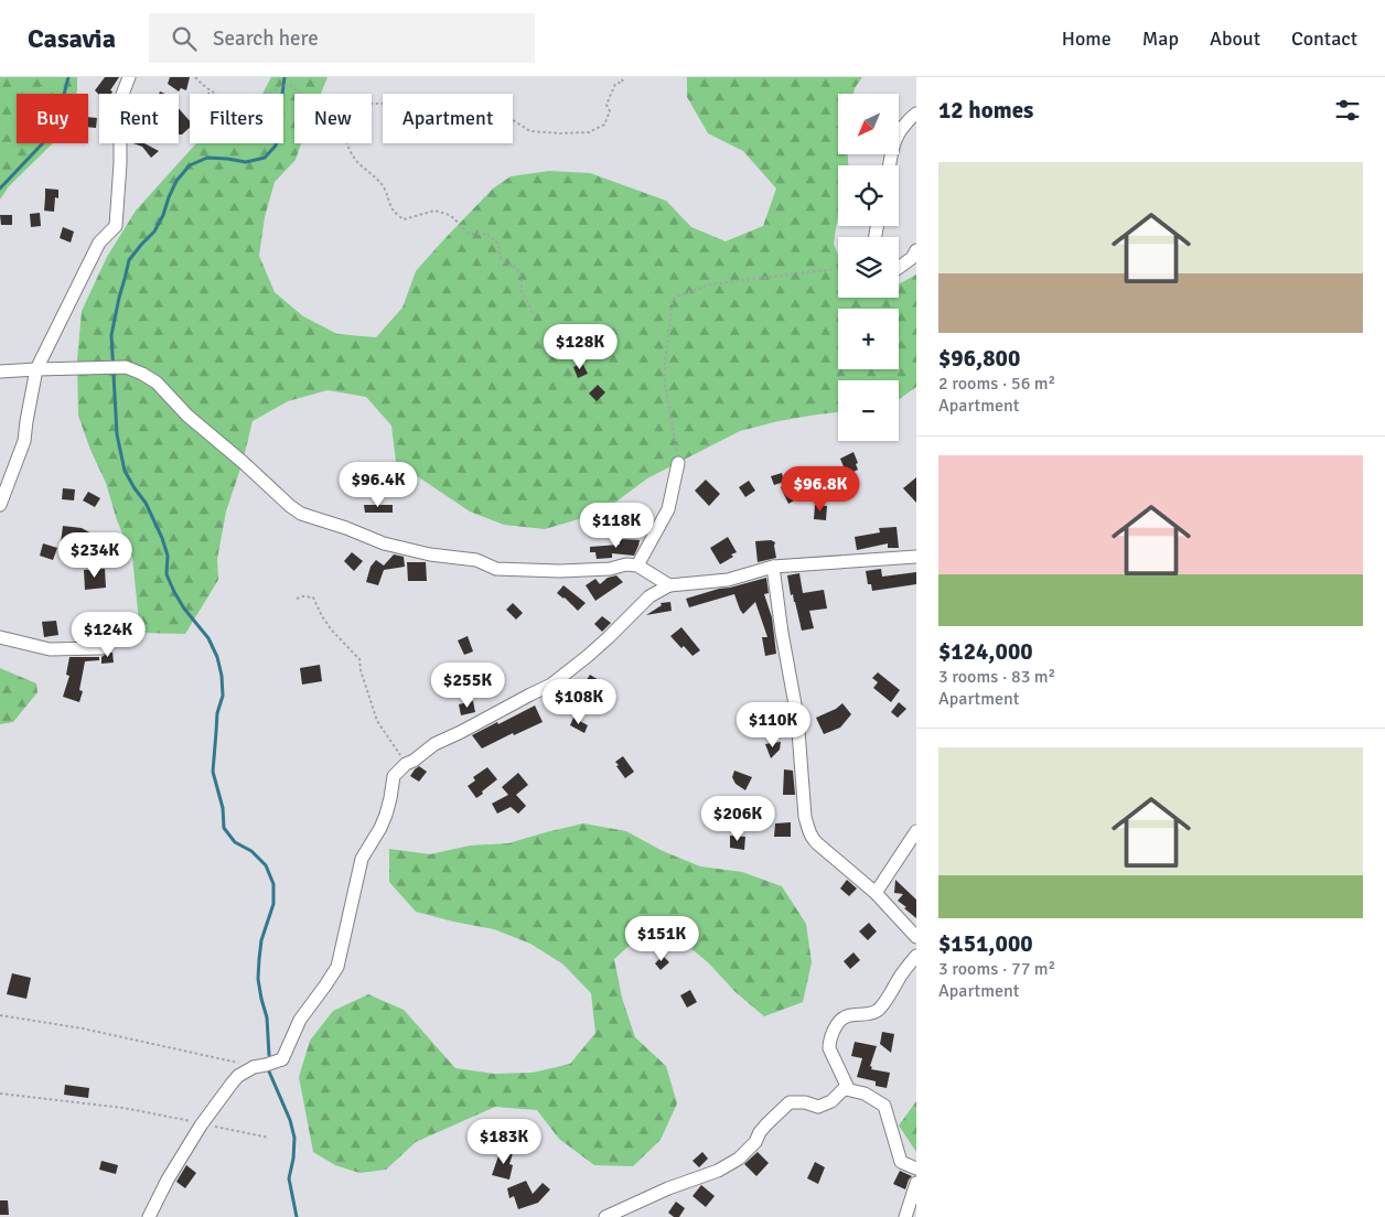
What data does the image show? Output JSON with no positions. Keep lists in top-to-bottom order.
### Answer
{
  "north": "bottom left",
  "page": {
    "header": "Casavia",
    "search": "Search here",
    "nav": [
      "Home",
      "Map",
      "About",
      "Contact"
    ],
    "heading": "12 homes",
    "map_buttons": ["+", "−"],
    "chip": [
      "Buy",
      "Rent",
      "Filters",
      "New",
      "Apartment"
    ],
    "list": [
      {
        "name": "$96,800",
        "note": "2 rooms · 56 m² · Apartment"
      },
      {
        "name": "$124,000",
        "note": "3 rooms · 83 m² · Apartment"
      },
      {
        "name": "$151,000",
        "note": "3 rooms · 77 m² · Apartment"
      }
    ],
    "price": [
      "$128K",
      "$96.4K",
      "$96.8K",
      "$118K",
      "$234K",
      "$124K",
      "$255K",
      "$108K",
      "$110K",
      "$206K",
      "$151K",
      "$183K"
    ]
  }
}
